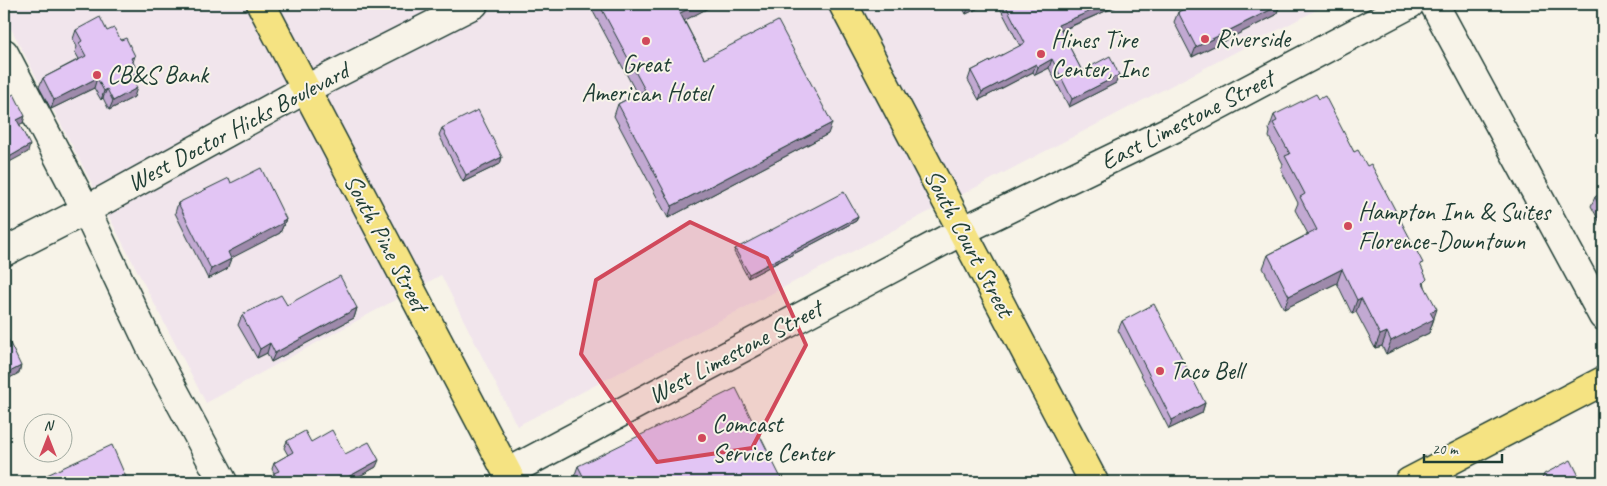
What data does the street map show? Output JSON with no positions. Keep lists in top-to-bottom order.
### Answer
{
  "streets": {
    "main road": ["South Pine Street", "South Court Street"],
    "street": ["East Limestone Street", "West Doctor Hicks Boulevard", "West Limestone Street"]
  },
  "crossings": [
    ["East Limestone Street", "South Court Street"],
    ["East Limestone Street", "West Limestone Street"],
    ["West Doctor Hicks Boulevard", "South Pine Street"],
    ["South Pine Street", "West Limestone Street"],
    ["South Court Street", "West Limestone Street"]
  ],
  "places": [
    "Riverside",
    "Great American Hotel",
    "Hines Tire Center, Inc",
    "CB&S Bank",
    "Hampton Inn & Suites Florence-Downtown",
    "Taco Bell",
    "Comcast Service Center"
  ],
  "scale_bar": "20 m",
  "north": "top"
}
